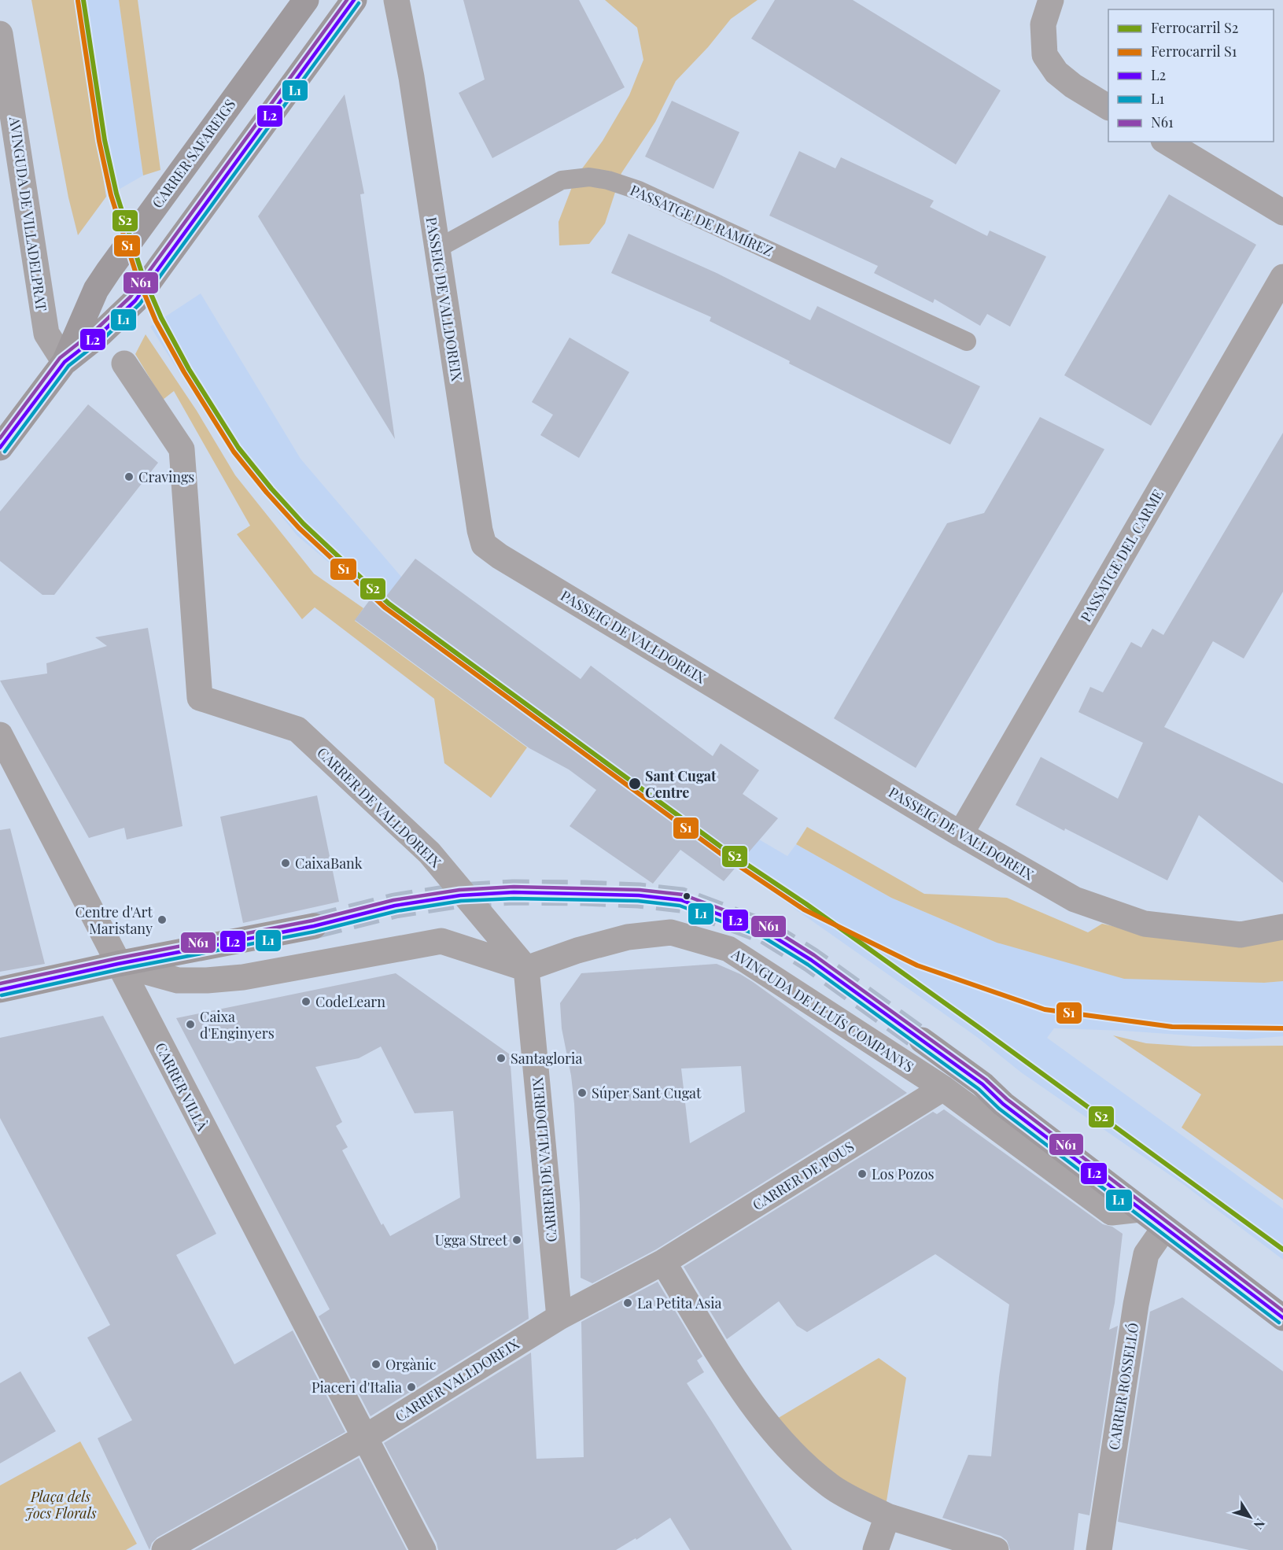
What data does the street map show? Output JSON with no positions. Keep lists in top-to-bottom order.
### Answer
{
  "streets": {
    "street": [
      "CARRER SAFAREIGS",
      "AVINGUDA DE VILLADELPRAT",
      "PASSEIG DE VALLDOREIX",
      "PASSATGE DEL CARME",
      "CARRER DE VALLDOREIX",
      "AVINGUDA DE LLUÍS COMPANYS",
      "CARRER VILLÀ",
      "CARRER DE POUS",
      "CARRER VALLDOREIX",
      "CARRER ROSSELLÓ"
    ],
    "lane": ["PASSATGE DE RAMÍREZ"]
  },
  "crossings": [
    ["CARRER SAFAREIGS", "AVINGUDA DE VILLADELPRAT"],
    ["PASSATGE DE RAMÍREZ", "PASSEIG DE VALLDOREIX"],
    ["PASSEIG DE VALLDOREIX", "PASSATGE DEL CARME"],
    ["CARRER DE VALLDOREIX", "AVINGUDA DE LLUÍS COMPANYS"],
    ["CARRER DE VALLDOREIX", "CARRER VALLDOREIX"],
    ["AVINGUDA DE LLUÍS COMPANYS", "CARRER DE POUS"],
    ["AVINGUDA DE LLUÍS COMPANYS", "CARRER ROSSELLÓ"],
    ["CARRER VILLÀ", "CARRER VALLDOREIX"],
    ["CARRER DE POUS", "CARRER VALLDOREIX"]
  ],
  "parks": ["Plaça dels Jocs Florals"],
  "places": [
    "Cravings",
    "Sant Cugat Centre",
    "CaixaBank",
    "Centre d'Art Maristany",
    "CodeLearn",
    "Caixa d'Enginyers",
    "Santagloria",
    "Súper Sant Cugat",
    "Los Pozos",
    "Ugga Street",
    "La Petita Asia",
    "Orgànic",
    "Piaceri d'Italia"
  ],
  "lines": [
    "rail line S2",
    "transit line L2",
    "transit line N61",
    "rail line S1",
    "transit line L1"
  ],
  "legend": [
    "Ferrocarril S2",
    "Ferrocarril S1",
    "L2",
    "L1",
    "N61"
  ],
  "north": "bottom right"
}
